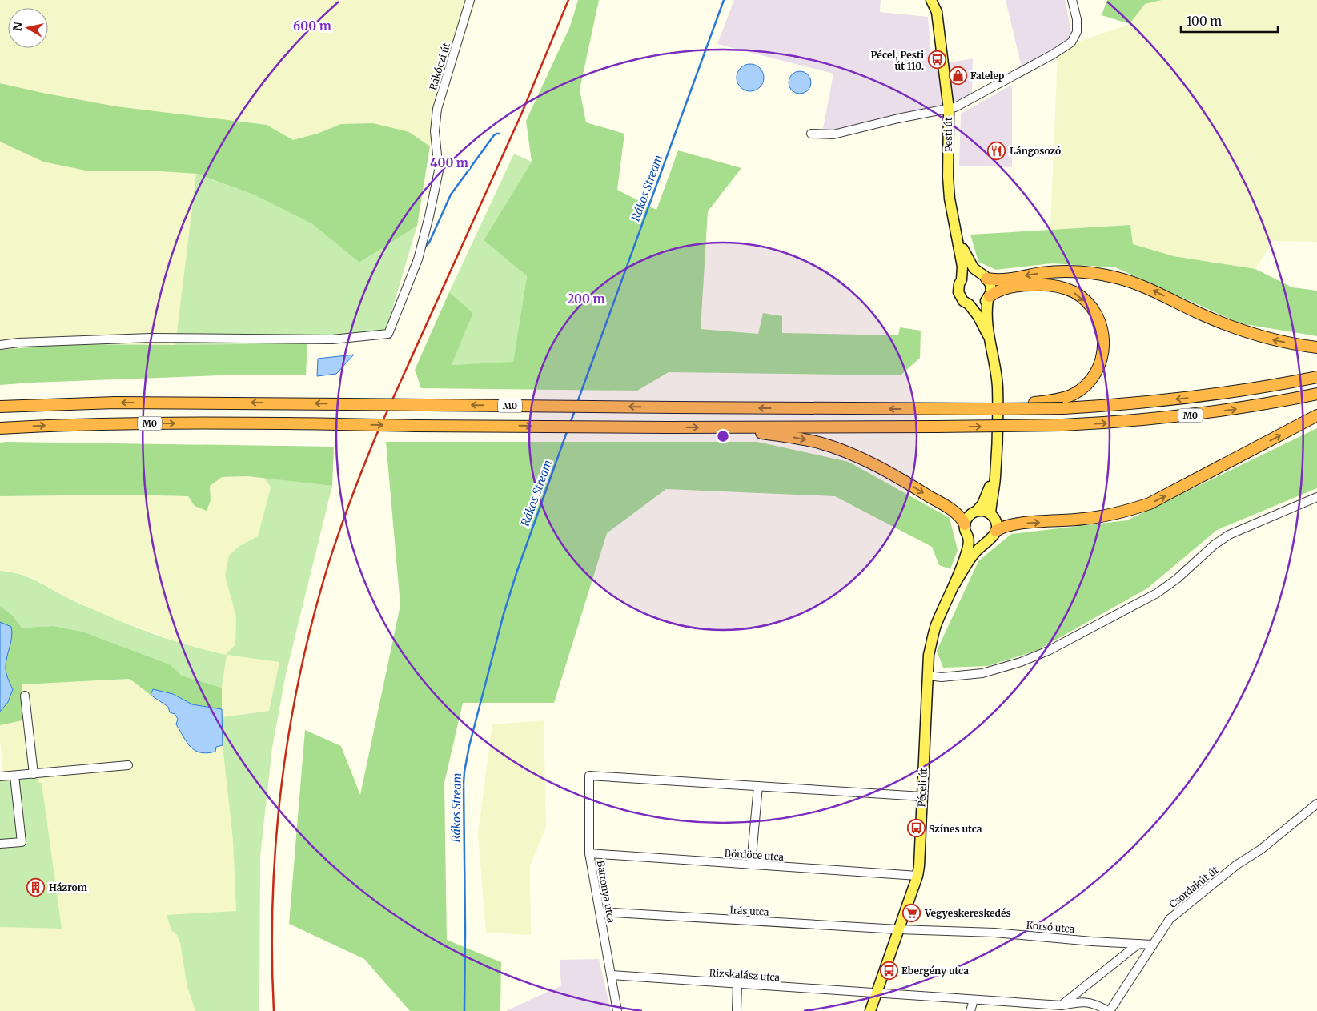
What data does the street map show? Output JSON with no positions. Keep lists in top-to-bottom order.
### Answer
{
  "streets": {
    "highway": ["M0"],
    "main road": ["Pesti út", "Péceli út"],
    "street": [
      "Rákóczi út",
      "Bördöce utca",
      "Csordakút út",
      "Battonya utca",
      "Írás utca",
      "Korsó utca",
      "Rizskalász utca"
    ]
  },
  "crossings": [
    ["Péceli út", "Bördöce utca"],
    ["Péceli út", "Írás utca"],
    ["Péceli út", "Korsó utca"],
    ["Péceli út", "Rizskalász utca"],
    ["Bördöce utca", "Battonya utca"],
    ["Csordakút út", "Korsó utca"],
    ["Battonya utca", "Írás utca"],
    ["Battonya utca", "Rizskalász utca"],
    ["Írás utca", "Korsó utca"]
  ],
  "water": ["Rákos Stream"],
  "places": {
    "bus stop": ["Pécel, Pesti út 110.", "Színes utca", "Ebergény utca"],
    "shop": ["Fatelep"],
    "restaurant": ["Lángosozó"],
    "building": ["Házrom"],
    "supermarket": ["Vegyeskereskedés"]
  },
  "scale_bar": "100 m",
  "north": "left",
  "rings": ["600 m", "400 m", "200 m"]
}
